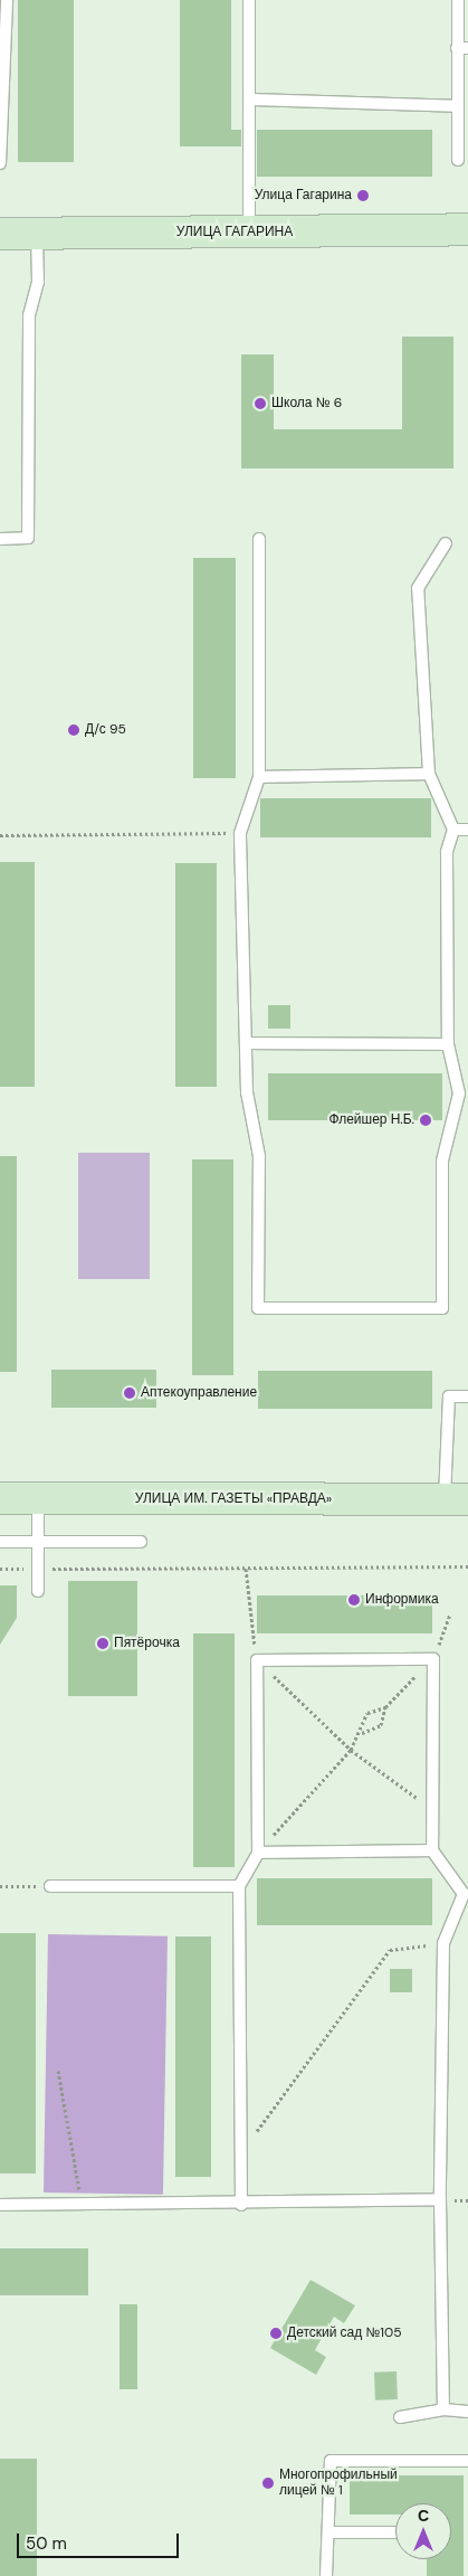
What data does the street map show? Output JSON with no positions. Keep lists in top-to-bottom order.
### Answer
{
  "streets": {
    "main road": ["УЛИЦА ГАГАРИНА", "УЛИЦА ИМ. ГАЗЕТЫ «ПРАВДА»"]
  },
  "places": [
    "Улица Гагарина",
    "Школа № 6",
    "Д/с 95",
    "Флейшер Н.Б.",
    "Аптекоуправление",
    "Информика",
    "Пятёрочка",
    "Детский сад №105",
    "Многопрофильный лицей № 1"
  ],
  "scale_bar": "50 m",
  "north": "top"
}
